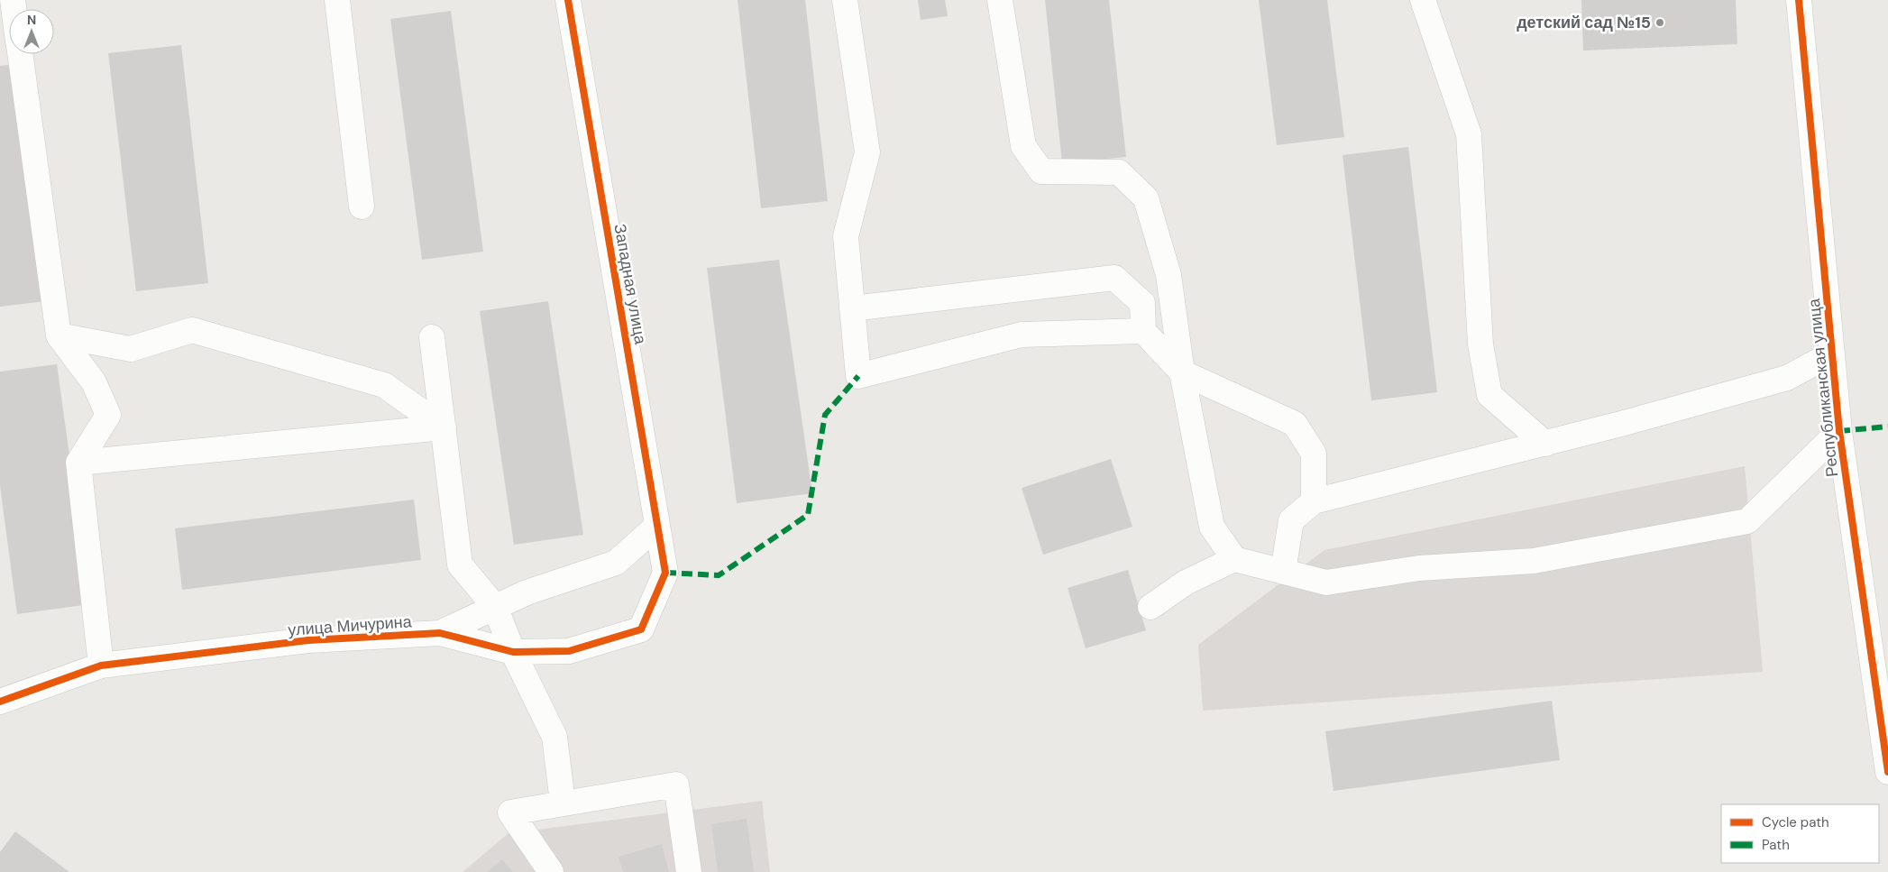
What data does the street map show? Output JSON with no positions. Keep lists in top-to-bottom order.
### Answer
{
  "streets": {
    "street": ["Западная улица", "Республиканская улица", "улица Мичурина"]
  },
  "crossings": [
    ["Западная улица", "улица Мичурина"]
  ],
  "places": ["детский сад №15"],
  "legend": ["Cycle path", "Path"],
  "north": "top"
}
